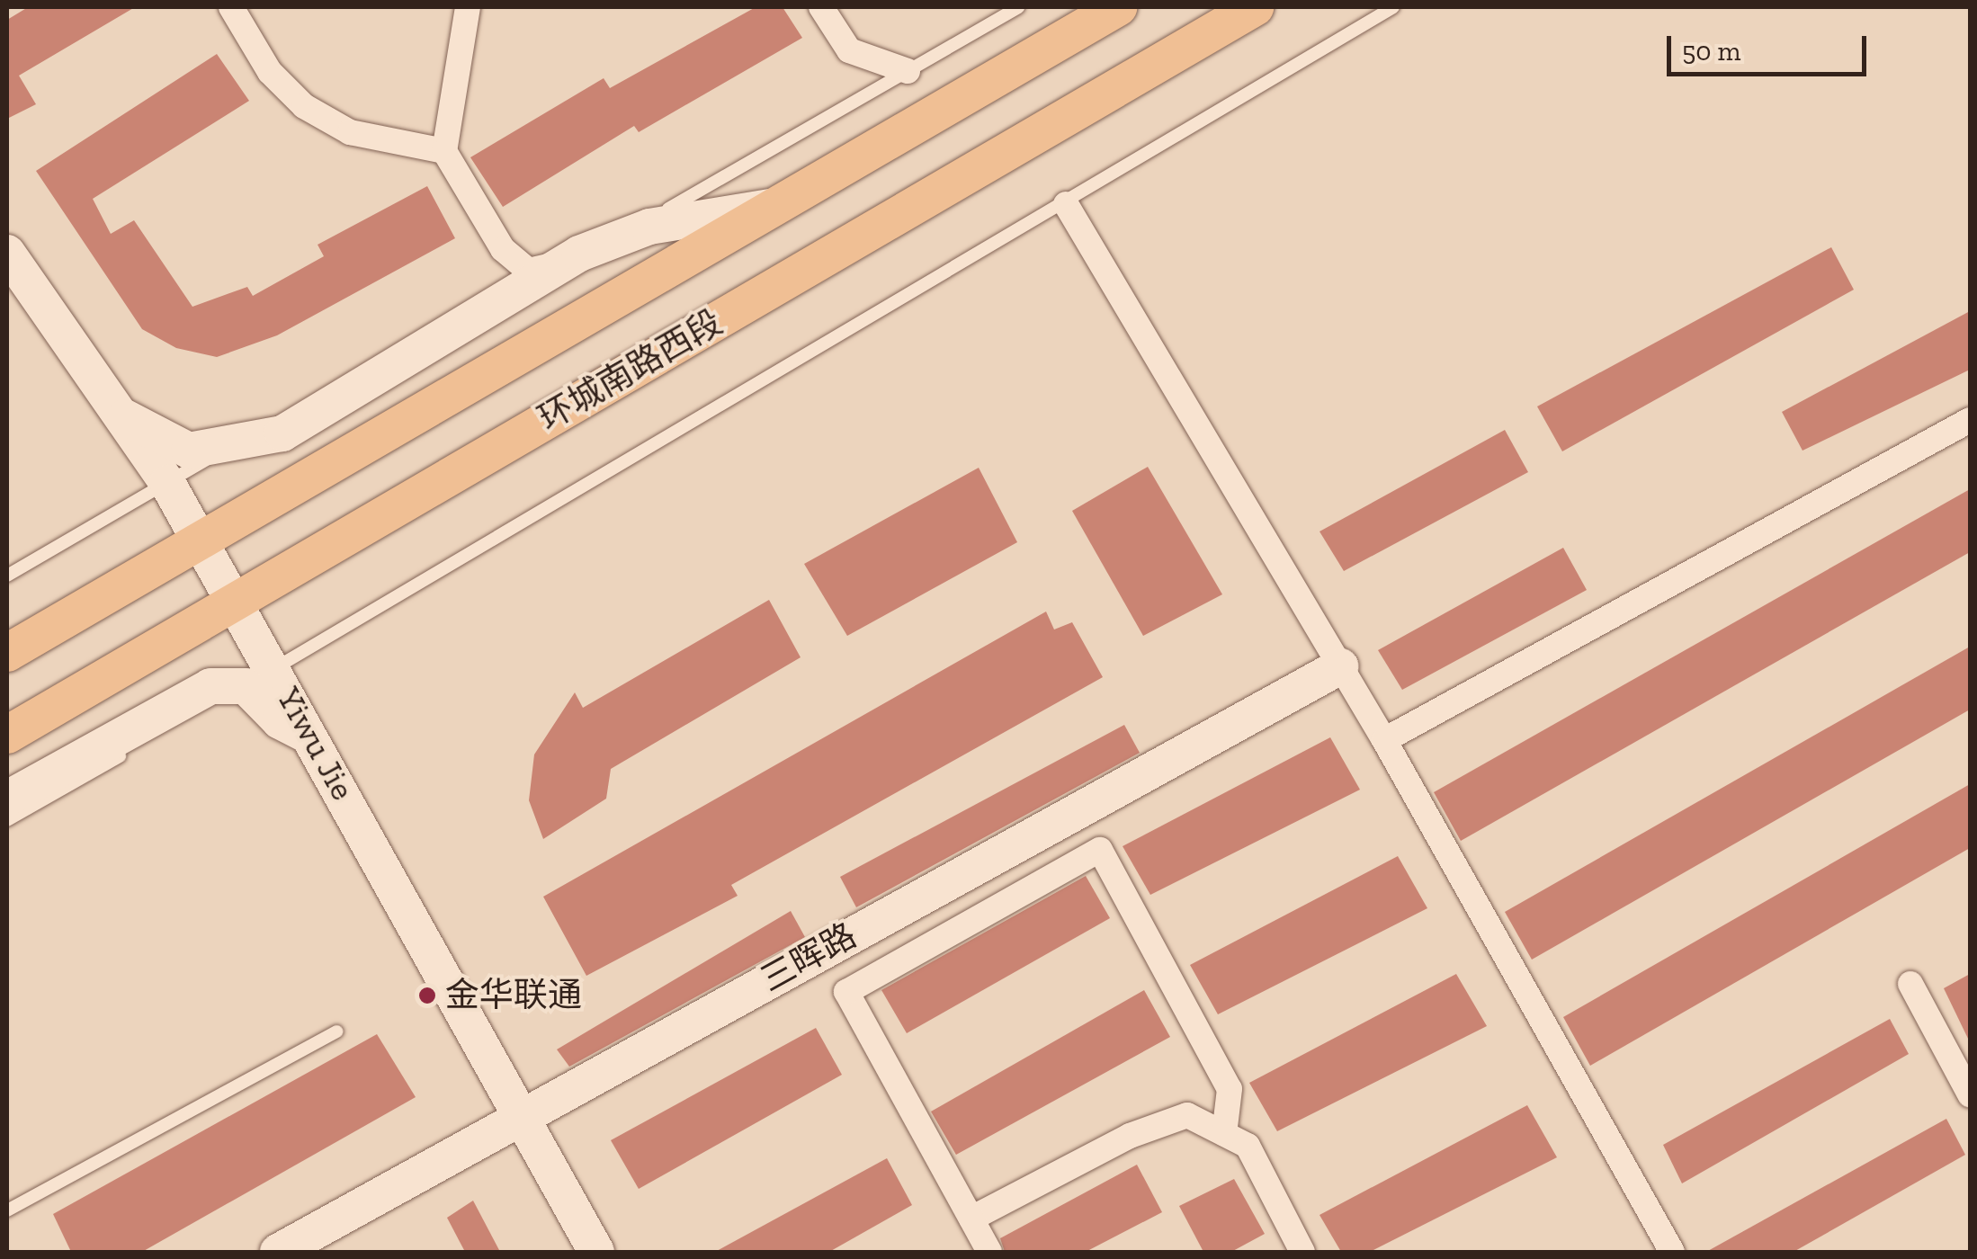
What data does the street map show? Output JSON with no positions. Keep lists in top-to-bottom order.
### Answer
{
  "streets": {
    "main road": ["环城南路西段"],
    "street": ["Yiwu Jie", "三晖路"]
  },
  "crossings": [
    ["环城南路西段", "Yiwu Jie"],
    ["Yiwu Jie", "三晖路"]
  ],
  "places": ["金华联通"],
  "scale_bar": "50 m"
}
